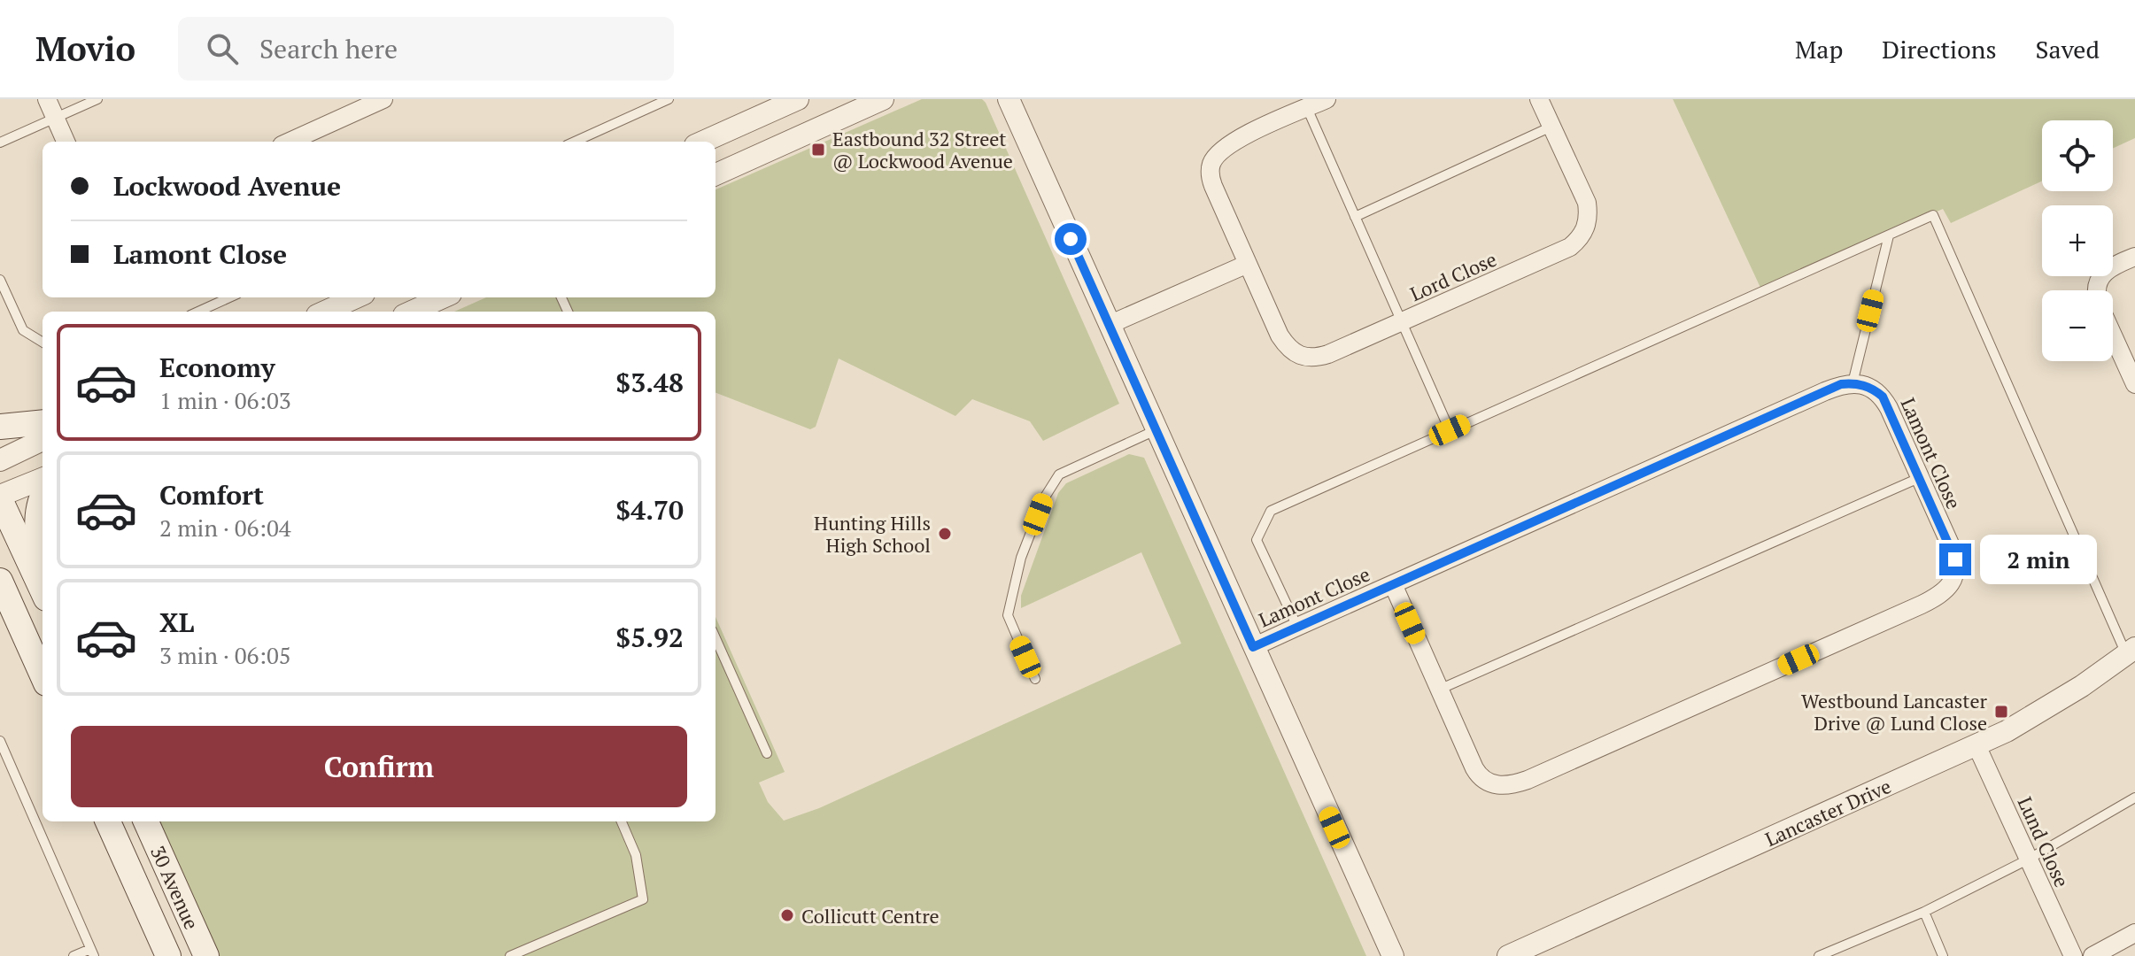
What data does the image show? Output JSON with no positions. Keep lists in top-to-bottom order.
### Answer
{
  "streets": {
    "main road": ["30 Avenue"],
    "street": [
      "Lord Close",
      "Lamont Close",
      "Lancaster Drive",
      "Lund Close"
    ]
  },
  "crossings": [
    ["Lancaster Drive", "Lund Close"]
  ],
  "places": {
    "transit": ["Eastbound 32 Street @ Lockwood Avenue", "Westbound Lancaster Drive @ Lund Close"],
    "other": ["Hunting Hills High School", "Collicutt Centre"]
  },
  "page": {
    "header": "Movio",
    "search": "Search here",
    "nav": ["Map", "Directions", "Saved"],
    "map_buttons": ["+", "−"],
    "banner": ["Lockwood Avenue", "Lamont Close"],
    "list": [
      {
        "name": "Economy",
        "note": "1 min · 06:03",
        "value": "$3.48"
      },
      {
        "name": "Comfort",
        "note": "2 min · 06:04",
        "value": "$4.70"
      },
      {
        "name": "XL",
        "note": "3 min · 06:05",
        "value": "$5.92"
      }
    ],
    "bubble": "2 min",
    "buttons": "Confirm"
  }
}
